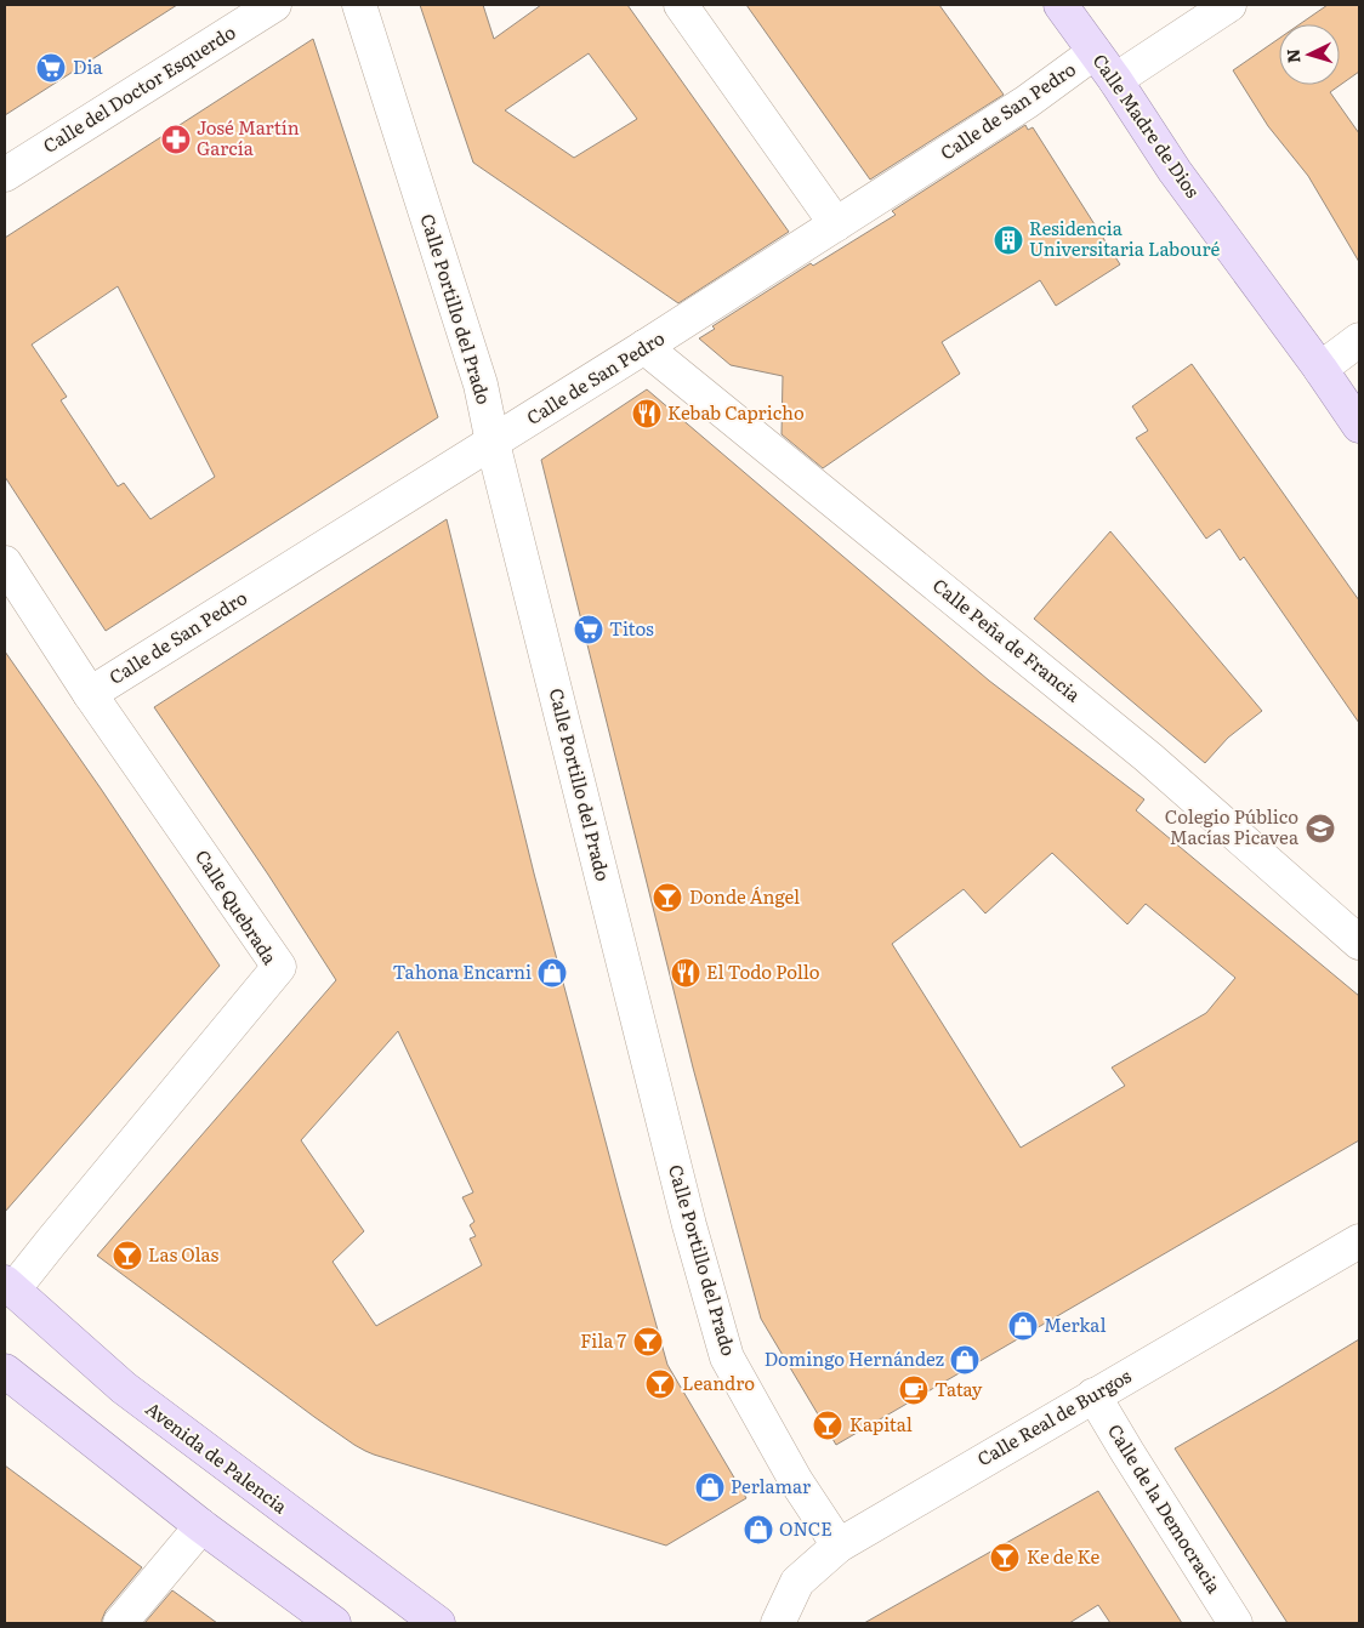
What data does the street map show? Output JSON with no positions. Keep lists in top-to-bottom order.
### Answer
{
  "streets": {
    "main road": ["Calle Madre de Dios", "Avenida de Palencia"],
    "street": [
      "Calle del Doctor Esquerdo",
      "Calle de San Pedro",
      "Calle Portillo del Prado",
      "Calle Peña de Francia",
      "Calle Quebrada",
      "Calle Real de Burgos",
      "Calle de la Democracia"
    ]
  },
  "crossings": [
    ["Calle de San Pedro", "Calle Madre de Dios"],
    ["Calle de San Pedro", "Calle Portillo del Prado"],
    ["Calle de San Pedro", "Calle Peña de Francia"],
    ["Calle de San Pedro", "Calle Quebrada"],
    ["Calle Portillo del Prado", "Calle Real de Burgos"],
    ["Calle Quebrada", "Avenida de Palencia"],
    ["Calle Real de Burgos", "Calle de la Democracia"]
  ],
  "places": {
    "supermarket": ["Dia", "Titos"],
    "pharmacy": ["José Martín García"],
    "building": ["Residencia Universitaria Labouré"],
    "restaurant": ["Kebab Capricho", "El Todo Pollo"],
    "school or university": ["Colegio Público Macías Picavea"],
    "bar": [
      "Donde Ángel",
      "Las Olas",
      "Fila 7",
      "Leandro",
      "Kapital",
      "Ke de Ke"
    ],
    "shop": [
      "Tahona Encarni",
      "Merkal",
      "Domingo Hernández",
      "Perlamar",
      "ONCE"
    ],
    "cafe": ["Tatay"]
  },
  "north": "left"
}
